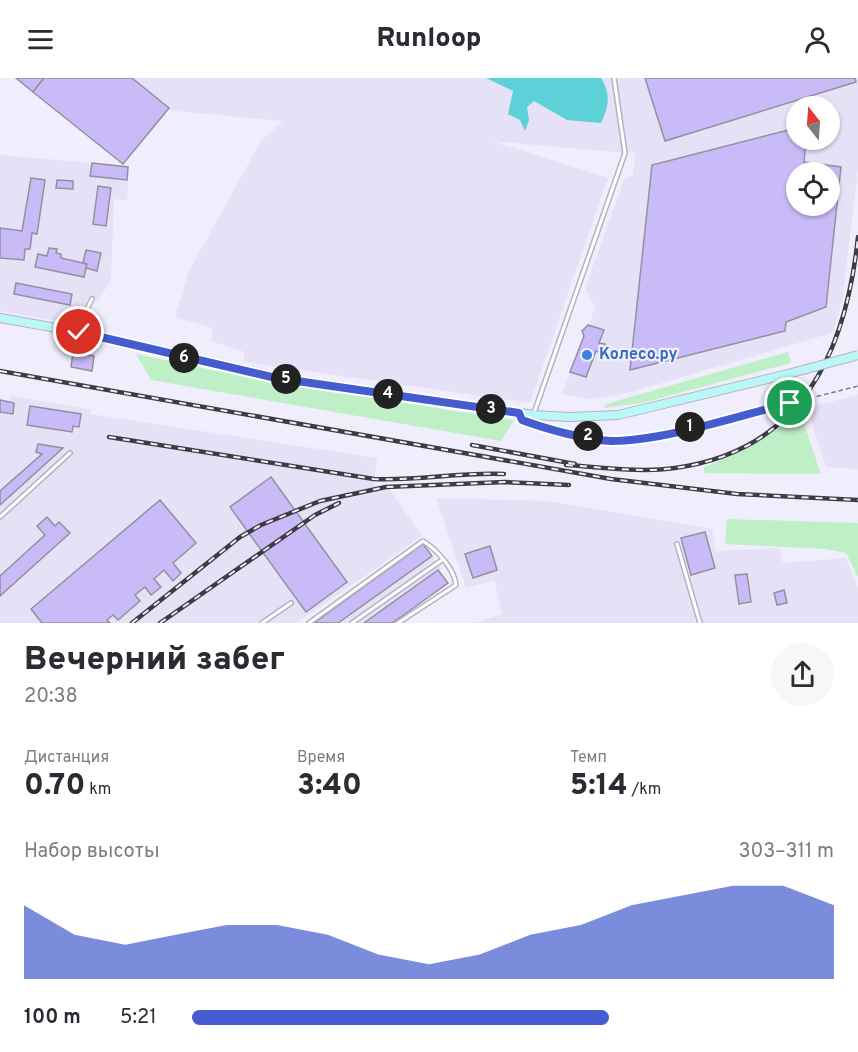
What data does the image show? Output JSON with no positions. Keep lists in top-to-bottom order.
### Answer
{
  "places": ["Колесо.ру"],
  "north": "top",
  "page": {
    "header": "Runloop",
    "pins": [
      "6",
      "5",
      "4",
      "3",
      "1",
      "2"
    ],
    "heading": ["Вечерний забег", "20:38"],
    "stats": [
      ["Дистанция", "0.70 km"],
      ["Время", "3:40"],
      ["Темп", "5:14 /km"]
    ],
    "chart": ["Набор высоты", "303–311 m"],
    "list": [
      {
        "name": "100 m",
        "note": "5:21"
      }
    ]
  }
}
